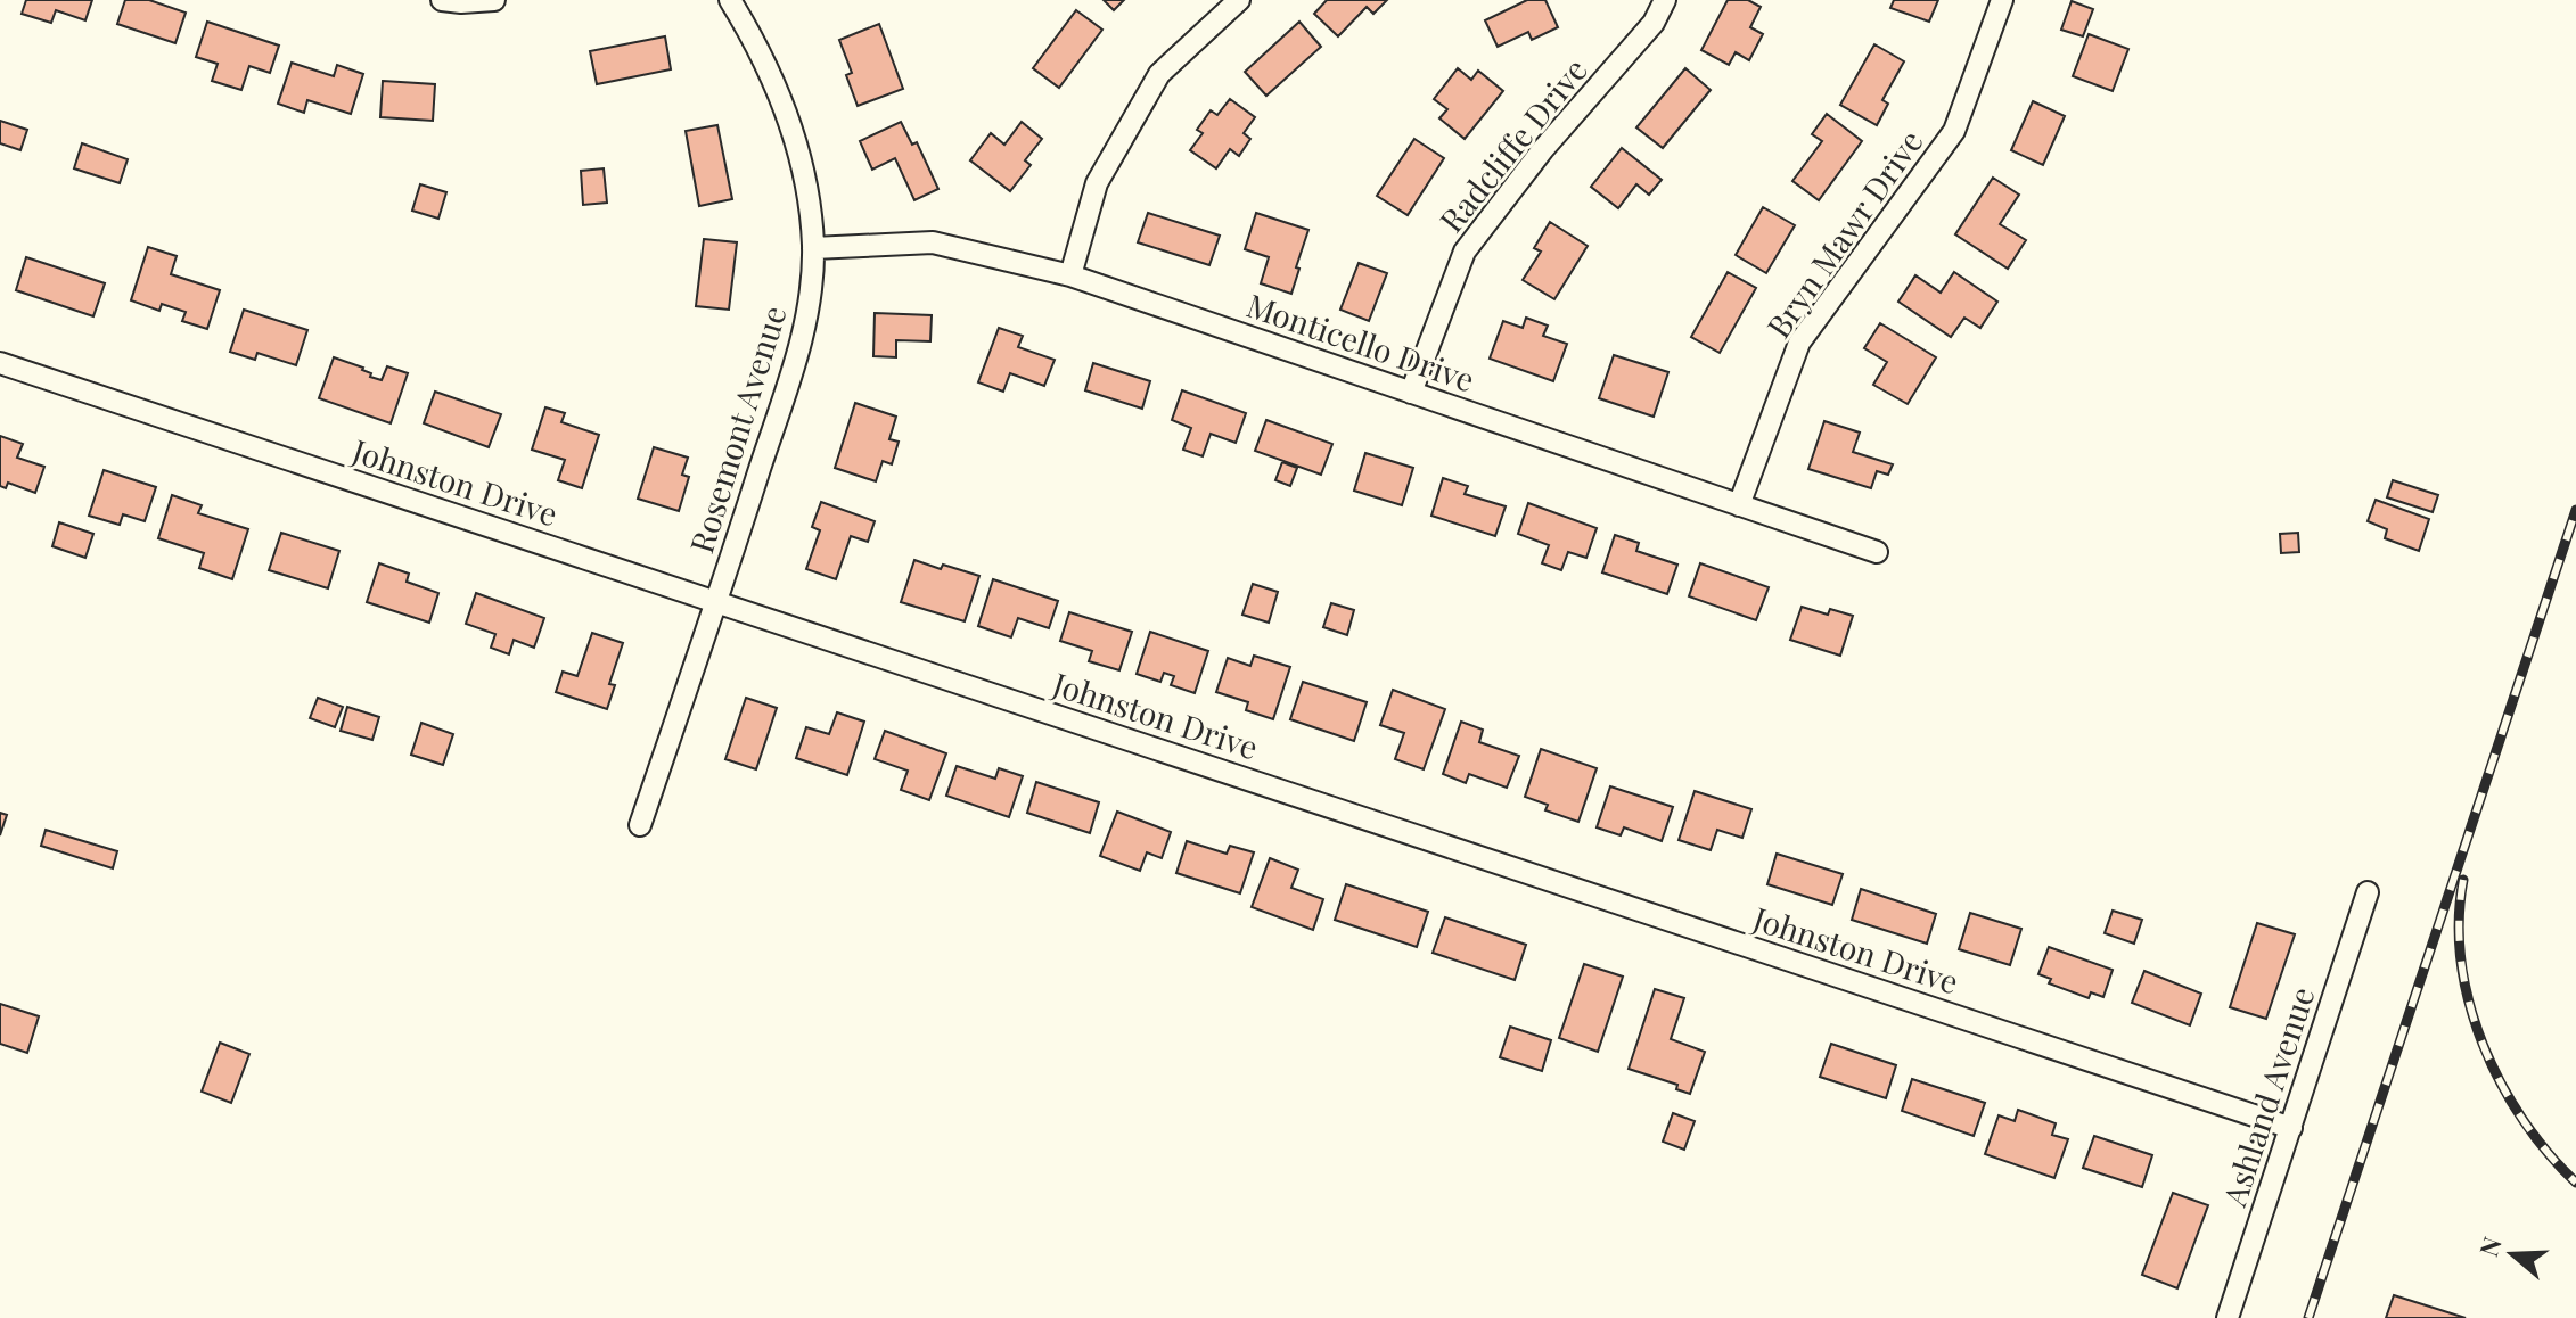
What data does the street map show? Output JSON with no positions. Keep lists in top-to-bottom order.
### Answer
{
  "streets": {
    "street": [
      "Radcliffe Drive",
      "Bryn Mawr Drive",
      "Monticello Drive",
      "Rosemont Avenue",
      "Johnston Drive",
      "Ashland Avenue"
    ]
  },
  "crossings": [
    ["Radcliffe Drive", "Monticello Drive"],
    ["Bryn Mawr Drive", "Monticello Drive"],
    ["Monticello Drive", "Rosemont Avenue"],
    ["Rosemont Avenue", "Johnston Drive"],
    ["Johnston Drive", "Ashland Avenue"]
  ],
  "north": "left"
}
